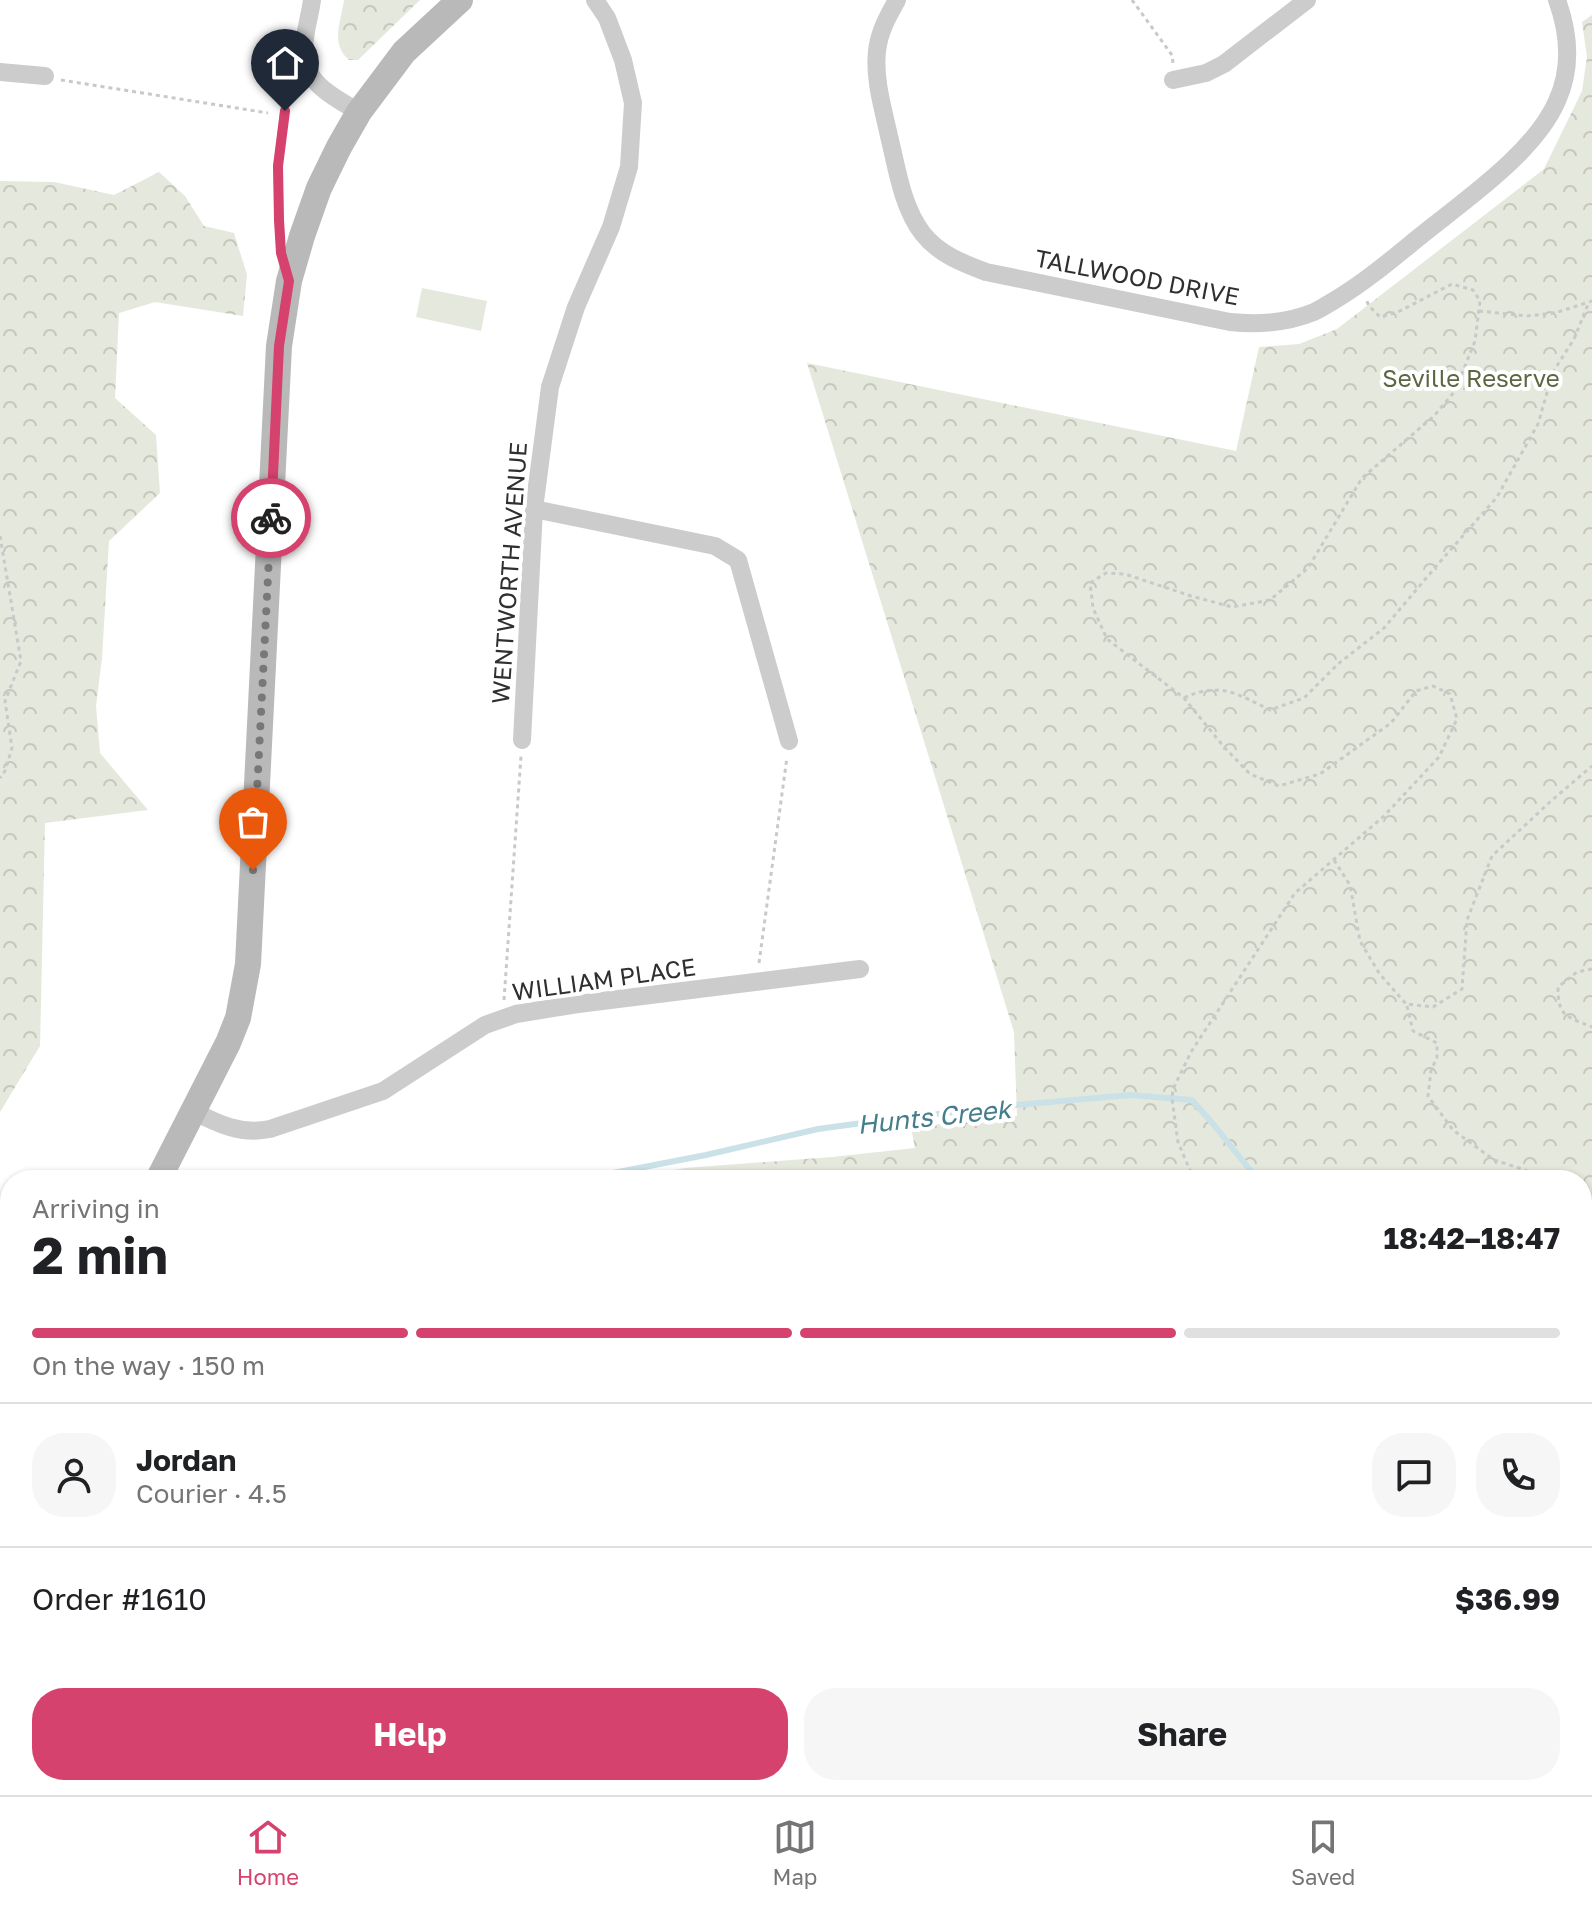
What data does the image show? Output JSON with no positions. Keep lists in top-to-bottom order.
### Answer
{
  "streets": {
    "street": ["TALLWOOD DRIVE", "WENTWORTH AVENUE", "WILLIAM PLACE"]
  },
  "water": ["Hunts Creek"],
  "parks": ["Seville Reserve"],
  "page": {
    "heading": ["2 min", "Arriving in", "18:42–18:47"],
    "panel": [
      "Jordan",
      "Courier · 4.5",
      "Order #1610",
      "$36.99"
    ],
    "bar": "On the way · 150 m",
    "buttons": ["Help", "Share"],
    "tabs": ["Home", "Map", "Saved"]
  }
}
